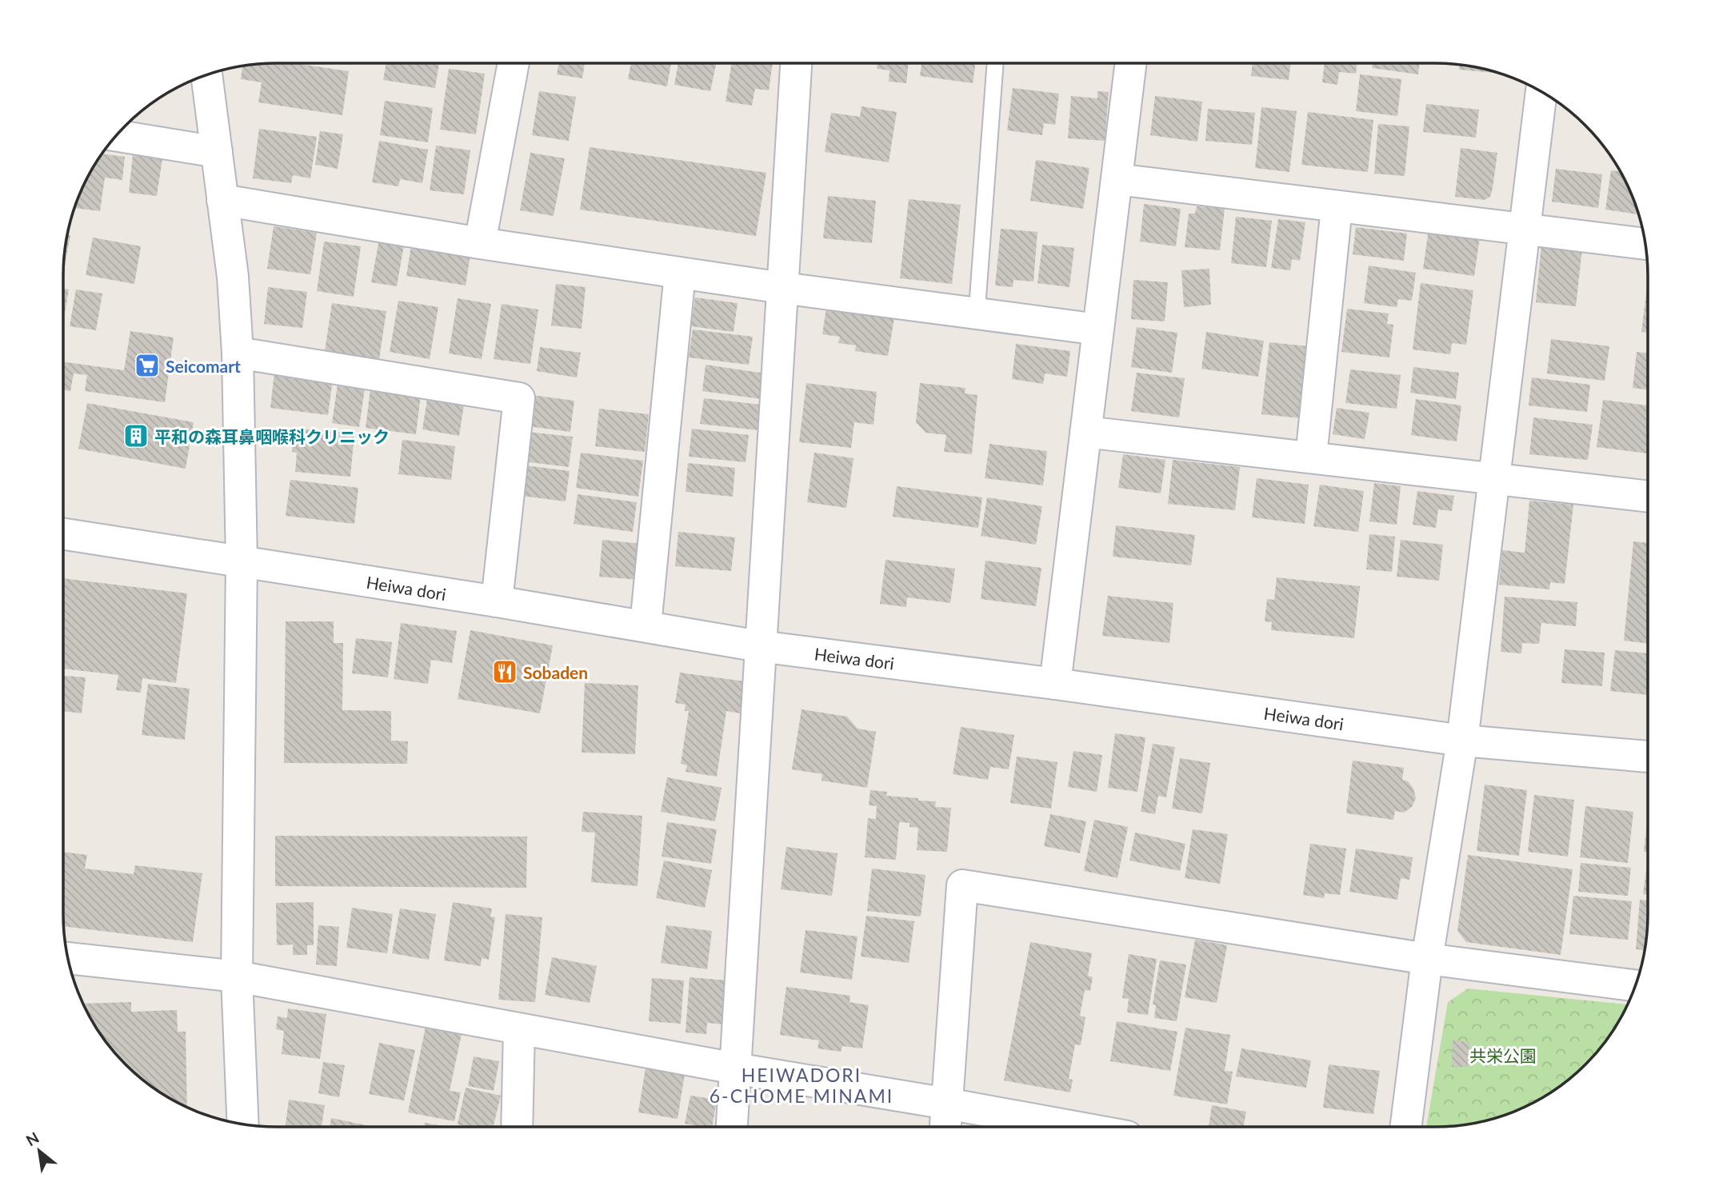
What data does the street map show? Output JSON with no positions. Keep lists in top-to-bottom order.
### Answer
{
  "streets": {
    "street": ["Heiwa dori"]
  },
  "districts": ["HEIWADORI 6-CHOME MINAMI"],
  "parks": ["共栄公園"],
  "places": {
    "supermarket": ["Seicomart"],
    "building": ["平和の森耳鼻咽喉科クリニック"],
    "restaurant": ["Sobaden"]
  },
  "north": "top left"
}
